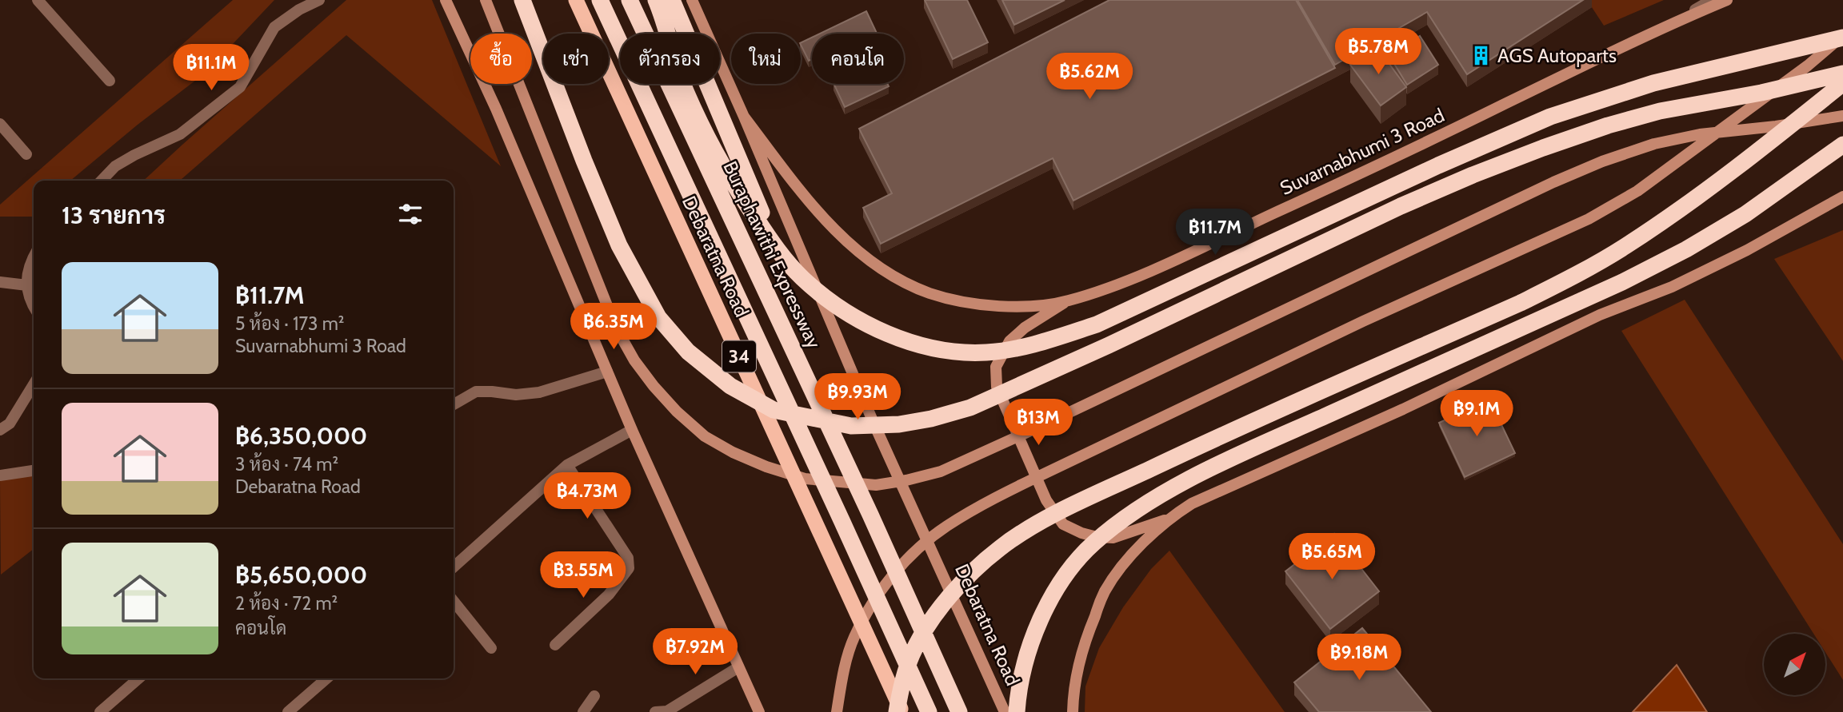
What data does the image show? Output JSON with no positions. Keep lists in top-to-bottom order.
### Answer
{
  "streets": {
    "highway": ["Buraphawithi Expressway", "Debaratna Road", "34"],
    "main road": ["Suvarnabhumi 3 Road"]
  },
  "crossings": [
    ["Suvarnabhumi 3 Road", "Debaratna Road"]
  ],
  "places": {
    "building": ["AGS Autoparts"]
  },
  "north": "top right",
  "page": {
    "price": [
      "฿5.78M",
      "฿11.1M",
      "฿5.62M",
      "฿11.7M",
      "฿6.35M",
      "฿9.93M",
      "฿9.1M",
      "฿13M",
      "฿4.73M",
      "฿5.65M",
      "฿3.55M",
      "฿7.92M",
      "฿9.18M"
    ],
    "chip": [
      "ซื้อ",
      "เช่า",
      "ตัวกรอง",
      "ใหม่",
      "คอนโด"
    ],
    "heading": "13 รายการ",
    "list": [
      {
        "name": "฿11.7M",
        "note": "5 ห้อง · 173 m² · Suvarnabhumi 3 Road"
      },
      {
        "name": "฿6,350,000",
        "note": "3 ห้อง · 74 m² · Debaratna Road"
      },
      {
        "name": "฿5,650,000",
        "note": "2 ห้อง · 72 m² · คอนโด"
      }
    ]
  }
}
